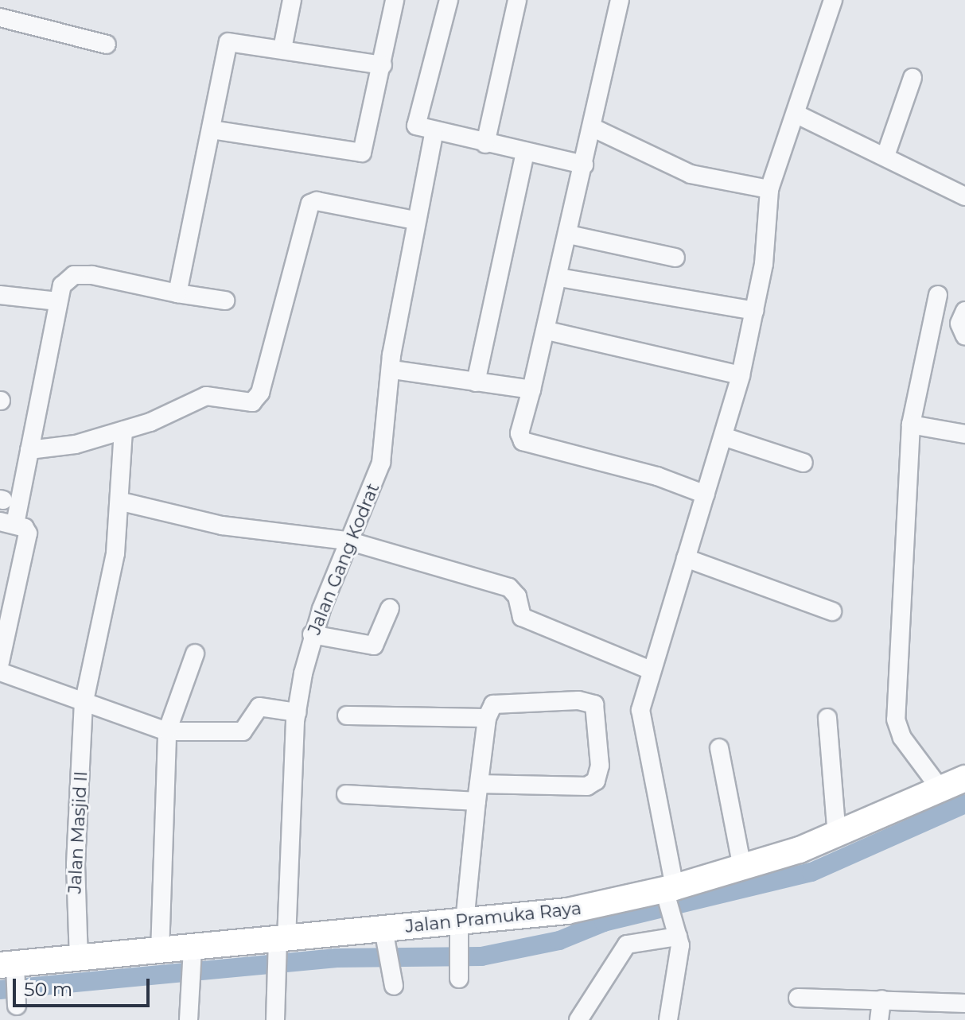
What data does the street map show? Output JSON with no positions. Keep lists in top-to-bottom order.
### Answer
{
  "streets": {
    "street": ["Jalan Gang Kodrat", "Jalan Masjid II", "Jalan Pramuka Raya"]
  },
  "crossings": [
    ["Jalan Gang Kodrat", "Jalan Pramuka Raya"],
    ["Jalan Masjid II", "Jalan Pramuka Raya"]
  ],
  "scale_bar": "50 m"
}
